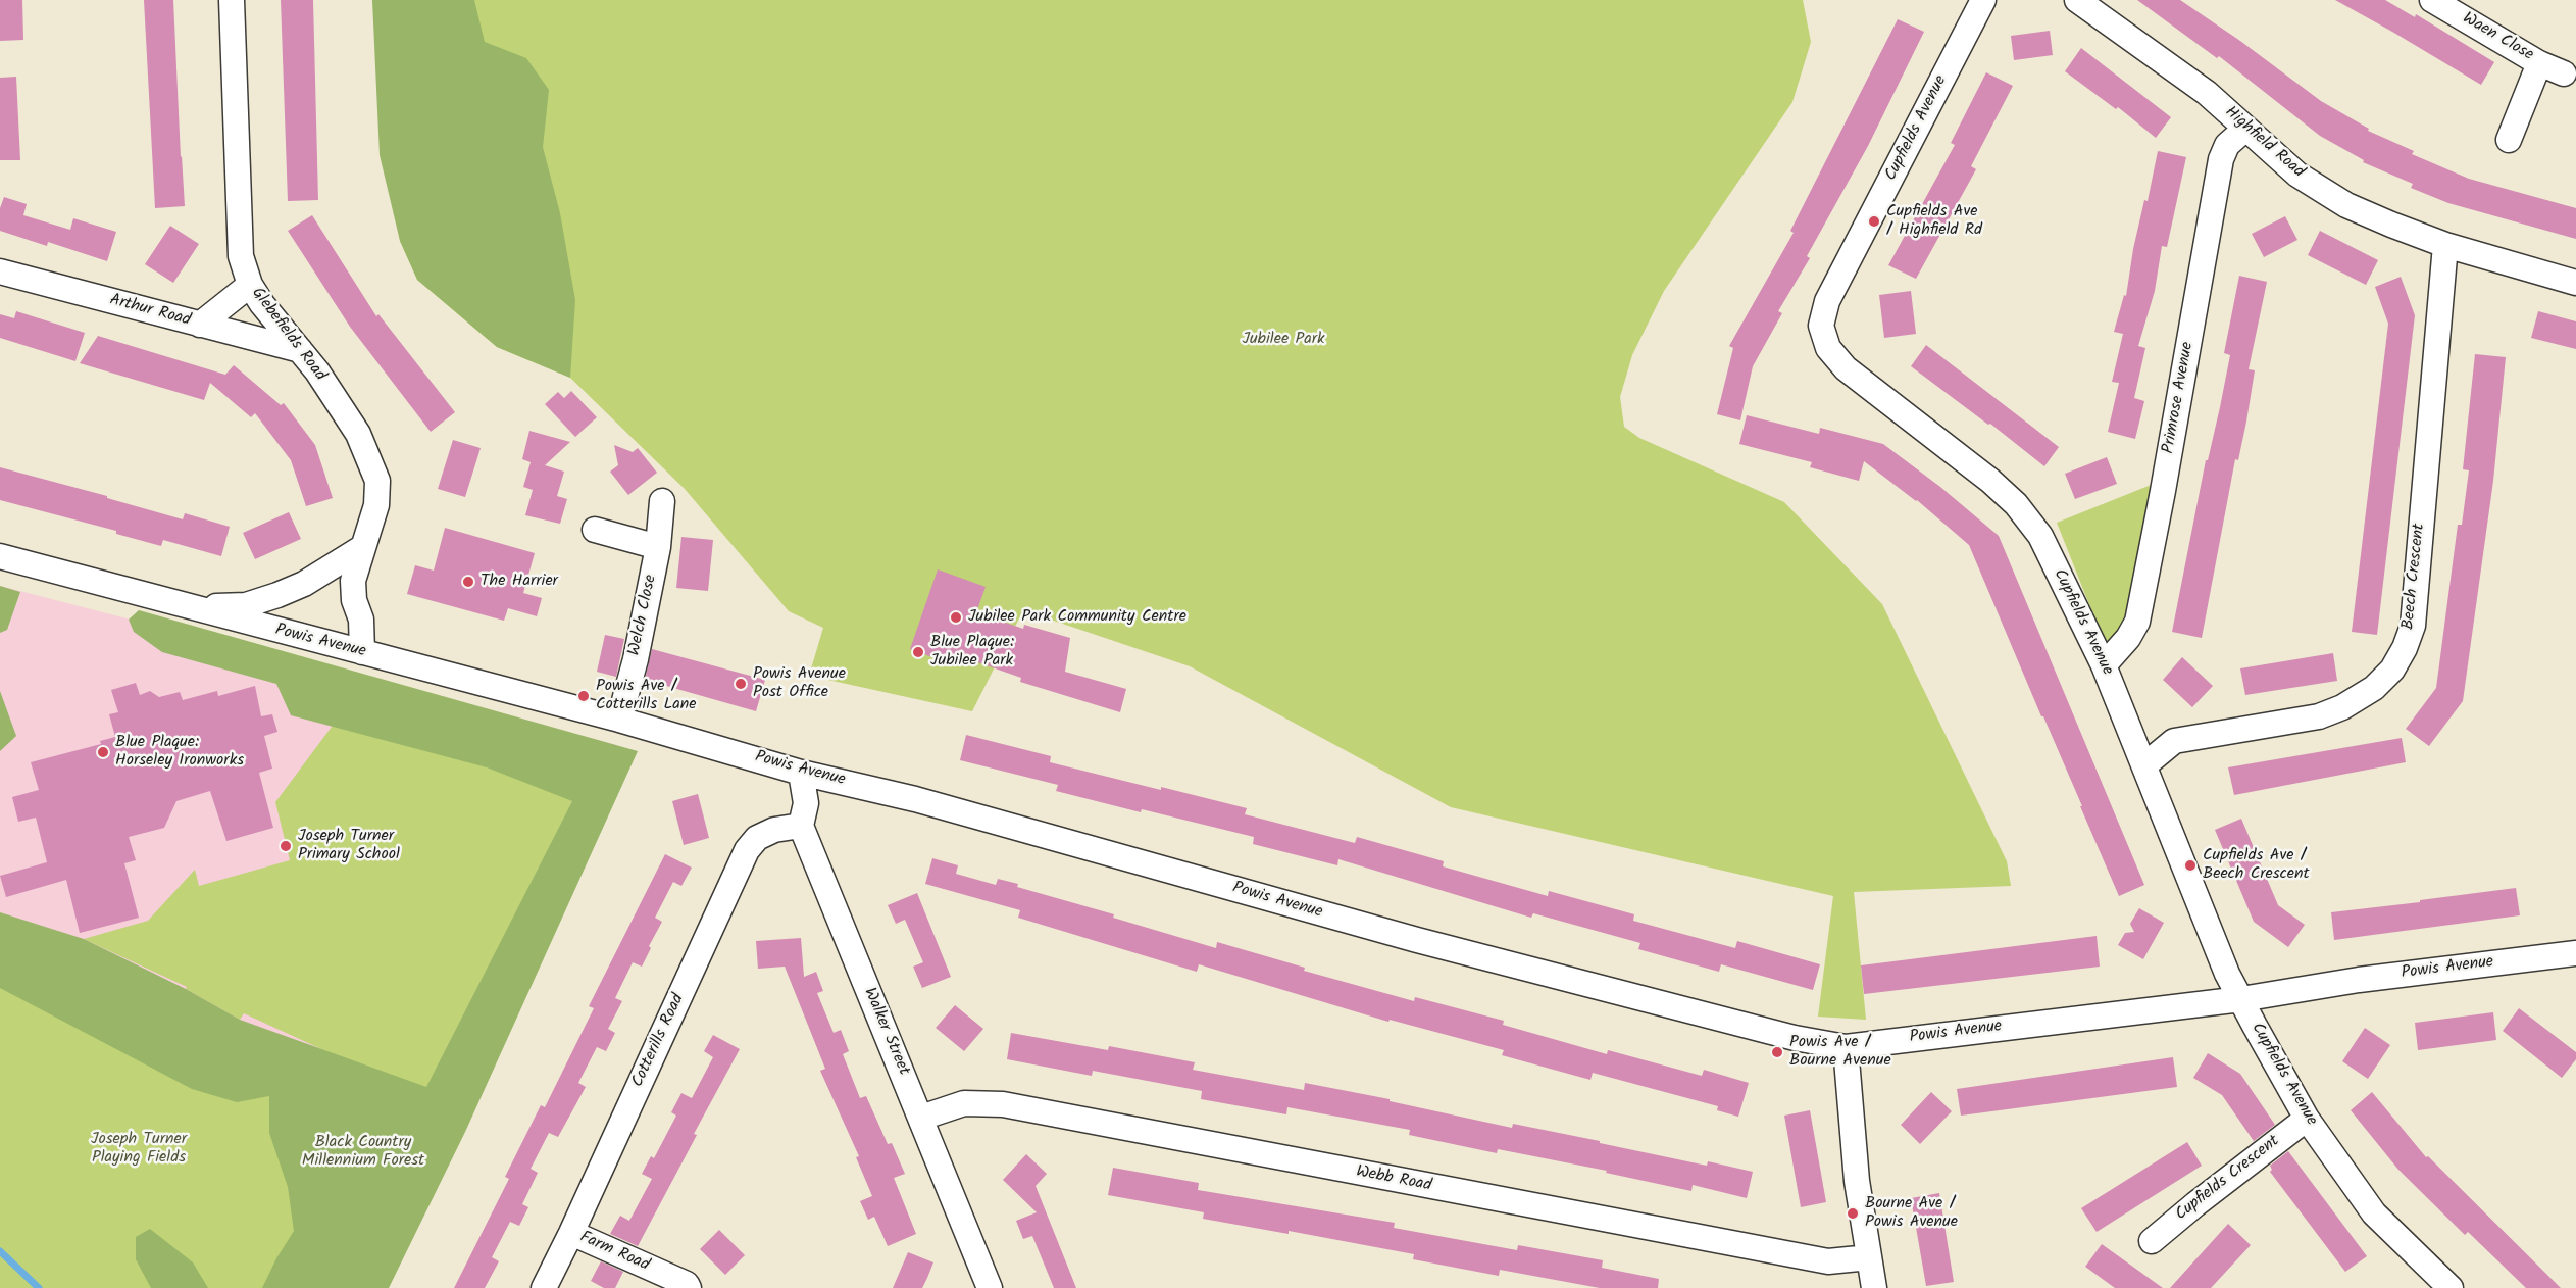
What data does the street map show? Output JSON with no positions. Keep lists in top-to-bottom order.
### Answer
{
  "streets": {
    "street": [
      "Waen Close",
      "Cupfields Avenue",
      "Highfield Road",
      "Arthur Road",
      "Glebefields Road",
      "Primrose Avenue",
      "Beech Crescent",
      "Welch Close",
      "Powis Avenue",
      "Walker Street",
      "Cotterills Road",
      "Cupfields Crescent",
      "Webb Road",
      "Farm Road"
    ]
  },
  "crossings": [
    ["Cupfields Avenue", "Primrose Avenue"],
    ["Cupfields Avenue", "Beech Crescent"],
    ["Cupfields Avenue", "Powis Avenue"],
    ["Cupfields Avenue", "Cupfields Crescent"],
    ["Highfield Road", "Primrose Avenue"],
    ["Highfield Road", "Beech Crescent"],
    ["Arthur Road", "Glebefields Road"],
    ["Glebefields Road", "Powis Avenue"],
    ["Welch Close", "Powis Avenue"],
    ["Powis Avenue", "Walker Street"],
    ["Walker Street", "Cotterills Road"],
    ["Walker Street", "Webb Road"],
    ["Cotterills Road", "Farm Road"]
  ],
  "parks": ["Jubilee Park", "Joseph Turner Playing Fields", "Black Country Millennium Forest"],
  "places": [
    "Cupfields Ave / Highfield Rd",
    "The Harrier",
    "Jubilee Park Community Centre",
    "Blue Plaque: Jubilee Park",
    "Powis Avenue Post Office",
    "Powis Ave / Cotterills Lane",
    "Blue Plaque: Horseley Ironworks",
    "Joseph Turner Primary School",
    "Cupfields Ave / Beech Crescent",
    "Powis Ave / Bourne Avenue",
    "Bourne Ave / Powis Avenue"
  ]
}
